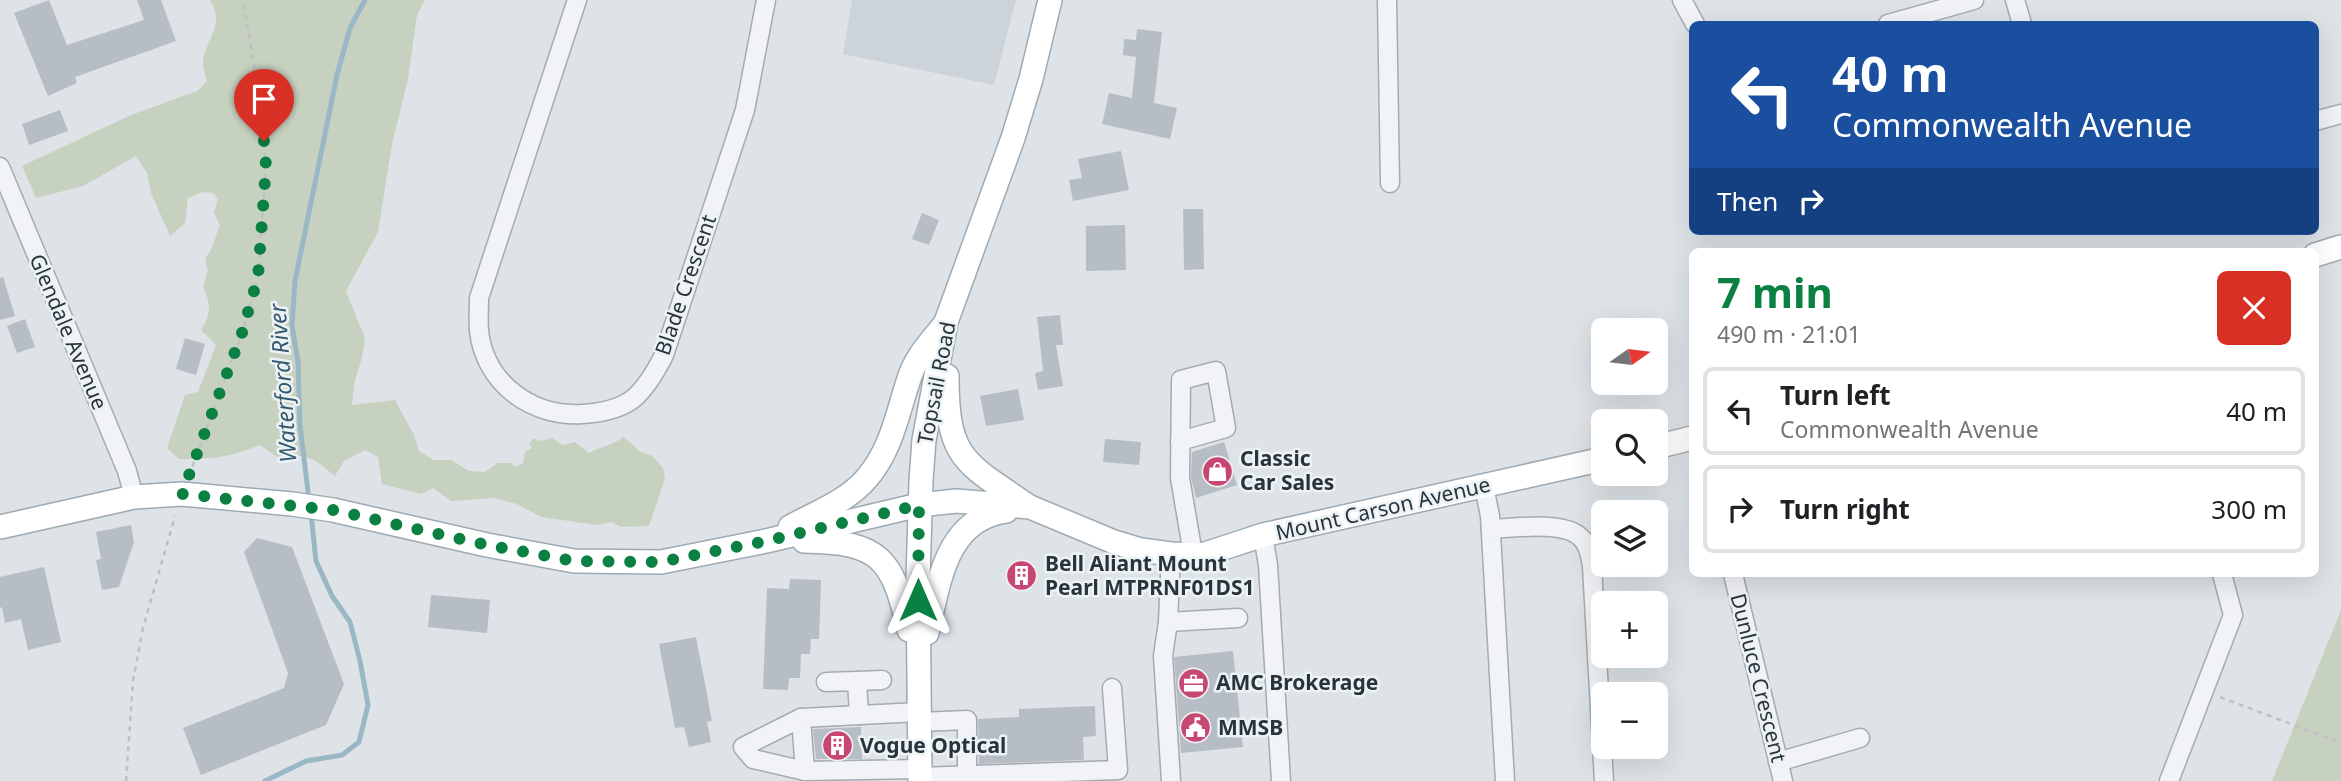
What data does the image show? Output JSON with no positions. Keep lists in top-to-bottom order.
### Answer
{
  "streets": {
    "main road": ["Topsail Road", "Mount Carson Avenue"],
    "street": ["Blade Crescent", "Glendale Avenue", "Dunluce Crescent"]
  },
  "crossings": [
    ["Topsail Road", "Mount Carson Avenue"]
  ],
  "water": ["Waterford River"],
  "places": {
    "shop": ["Classic Car Sales"],
    "building": ["Bell Aliant Mount Pearl MTPRNF01DS1", "Vogue Optical"],
    "office": ["AMC Brokerage"],
    "public building": ["MMSB"]
  },
  "north": "right",
  "page": {
    "turn": ["40 m", "Commonwealth Avenue"],
    "then": "Then",
    "heading": ["7 min", "490 m · 21:01"],
    "map_buttons": ["+", "−"],
    "list": [
      {
        "name": "Turn left",
        "note": "Commonwealth Avenue",
        "value": "40 m"
      },
      {
        "name": "Turn right",
        "value": "300 m"
      }
    ]
  }
}
